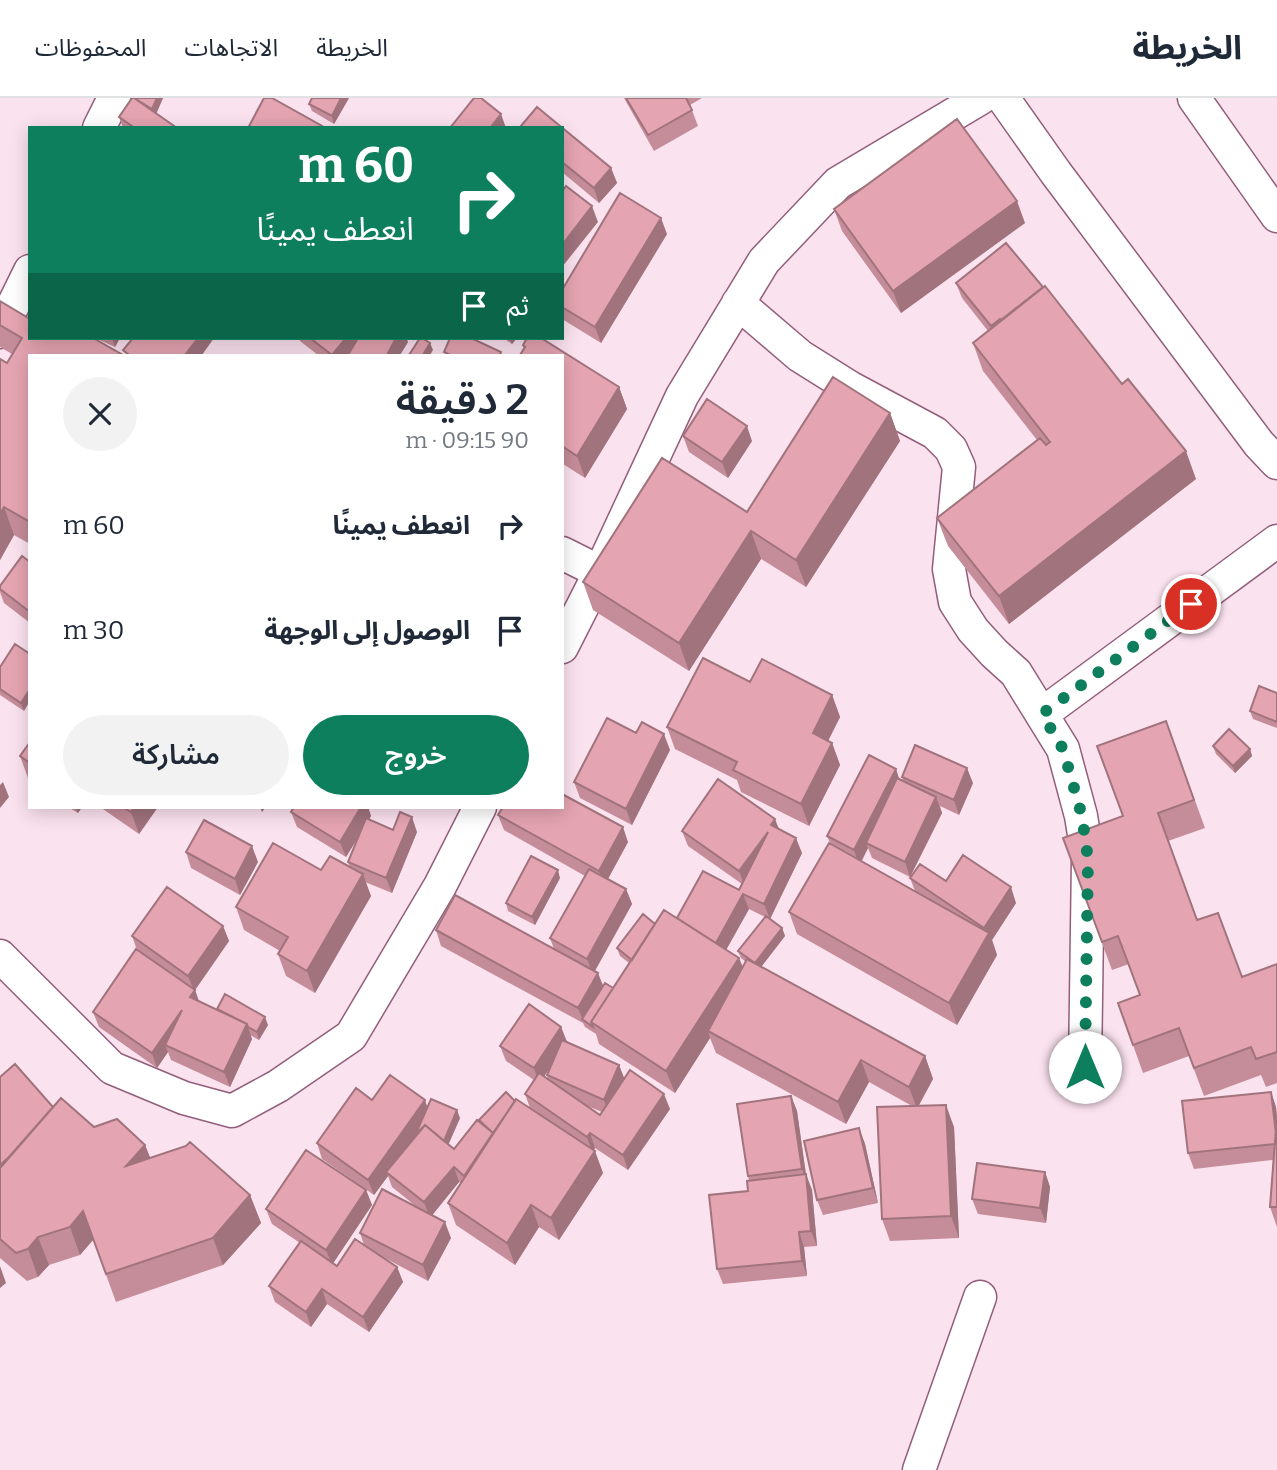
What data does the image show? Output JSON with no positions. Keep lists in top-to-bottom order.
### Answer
{
  "page": {
    "header": "الخريطة",
    "nav": ["الخريطة", "الاتجاهات", "المحفوظات"],
    "turn": ["60 m", "انعطف يمينًا"],
    "then": "ثم",
    "heading": ["2 دقيقة", "90 m · 09:15"],
    "list": [
      {
        "name": "انعطف يمينًا",
        "value": "60 m"
      },
      {
        "name": "الوصول إلى الوجهة",
        "value": "30 m"
      }
    ],
    "buttons": ["خروج", "مشاركة"]
  }
}
